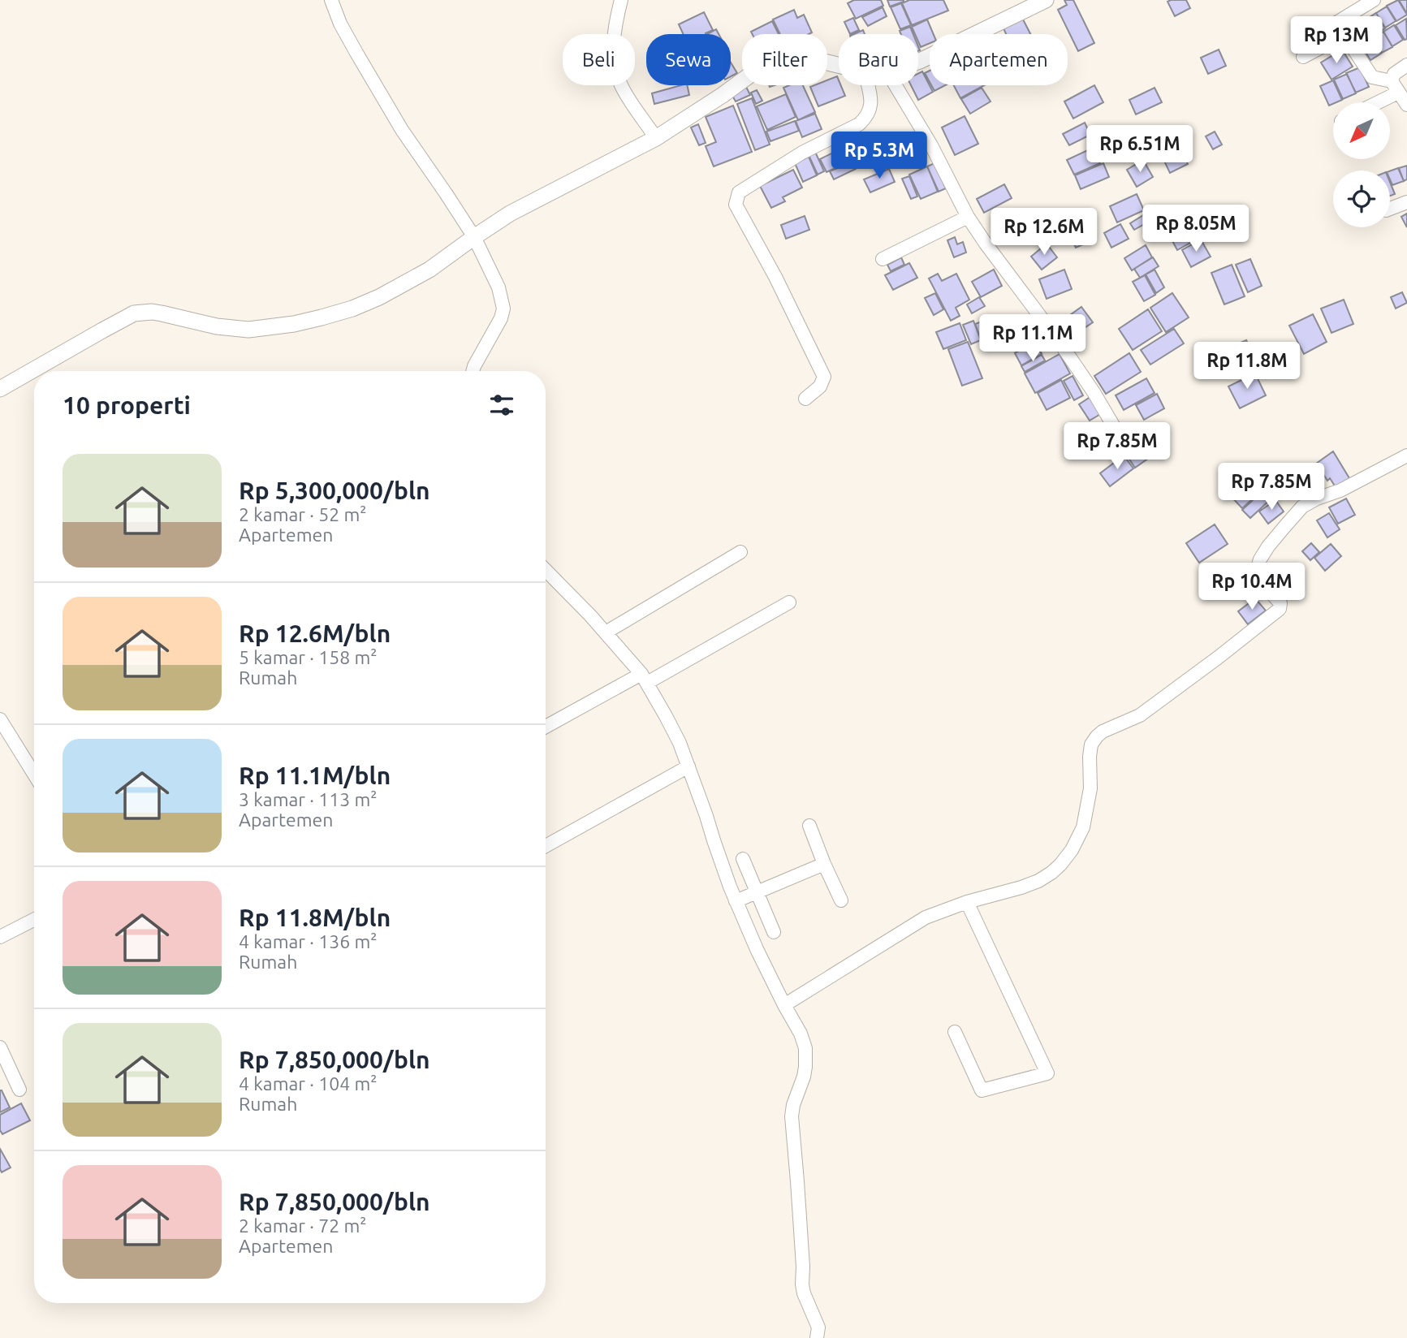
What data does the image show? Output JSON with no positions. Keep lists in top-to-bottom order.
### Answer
{
  "north": "bottom left",
  "page": {
    "price": [
      "Rp 13M",
      "Rp 6.51M",
      "Rp 5.3M",
      "Rp 8.05M",
      "Rp 12.6M",
      "Rp 11.1M",
      "Rp 11.8M",
      "Rp 7.85M",
      "Rp 7.85M",
      "Rp 10.4M"
    ],
    "chip": [
      "Beli",
      "Sewa",
      "Filter",
      "Baru",
      "Apartemen"
    ],
    "heading": "10 properti",
    "list": [
      {
        "name": "Rp 5,300,000/bln",
        "note": "2 kamar · 52 m² · Apartemen"
      },
      {
        "name": "Rp 12.6M/bln",
        "note": "5 kamar · 158 m² · Rumah"
      },
      {
        "name": "Rp 11.1M/bln",
        "note": "3 kamar · 113 m² · Apartemen"
      },
      {
        "name": "Rp 11.8M/bln",
        "note": "4 kamar · 136 m² · Rumah"
      },
      {
        "name": "Rp 7,850,000/bln",
        "note": "4 kamar · 104 m² · Rumah"
      },
      {
        "name": "Rp 7,850,000/bln",
        "note": "2 kamar · 72 m² · Apartemen"
      }
    ]
  }
}
